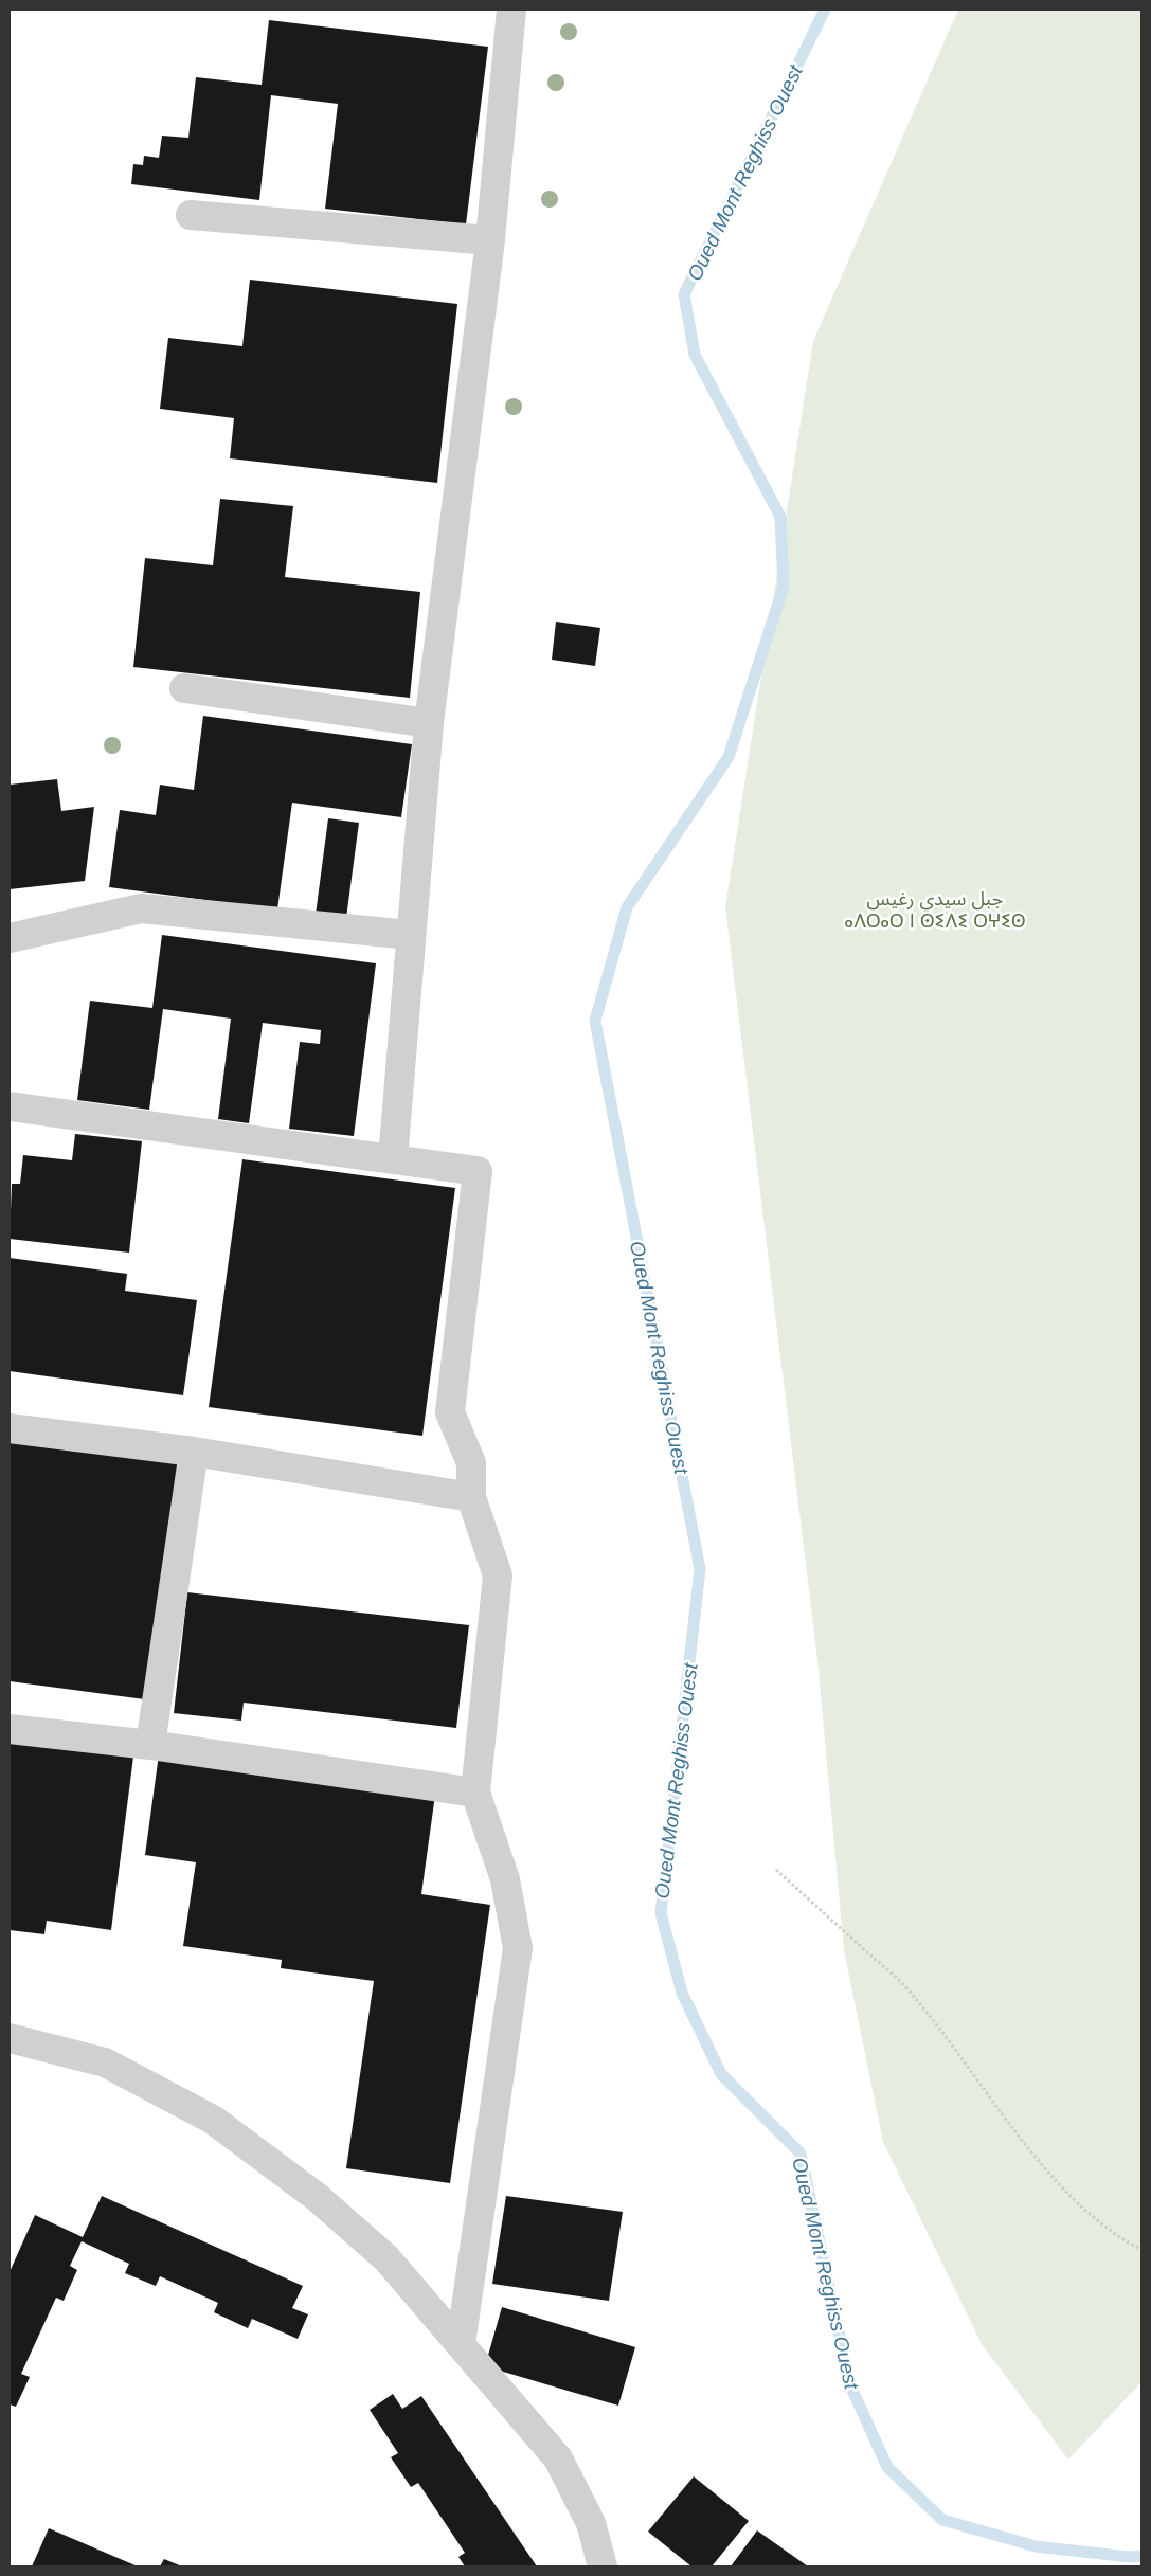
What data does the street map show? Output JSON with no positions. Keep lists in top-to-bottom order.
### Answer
{
  "water": ["Oued Mont Reghiss Ouest"],
  "parks": ["جبل سيدي رغيس ⴰⴷⵔⴰⵔ ⵏ ⵙⵉⴷⵉ ⵔⵖⵉⵙ"]
}
